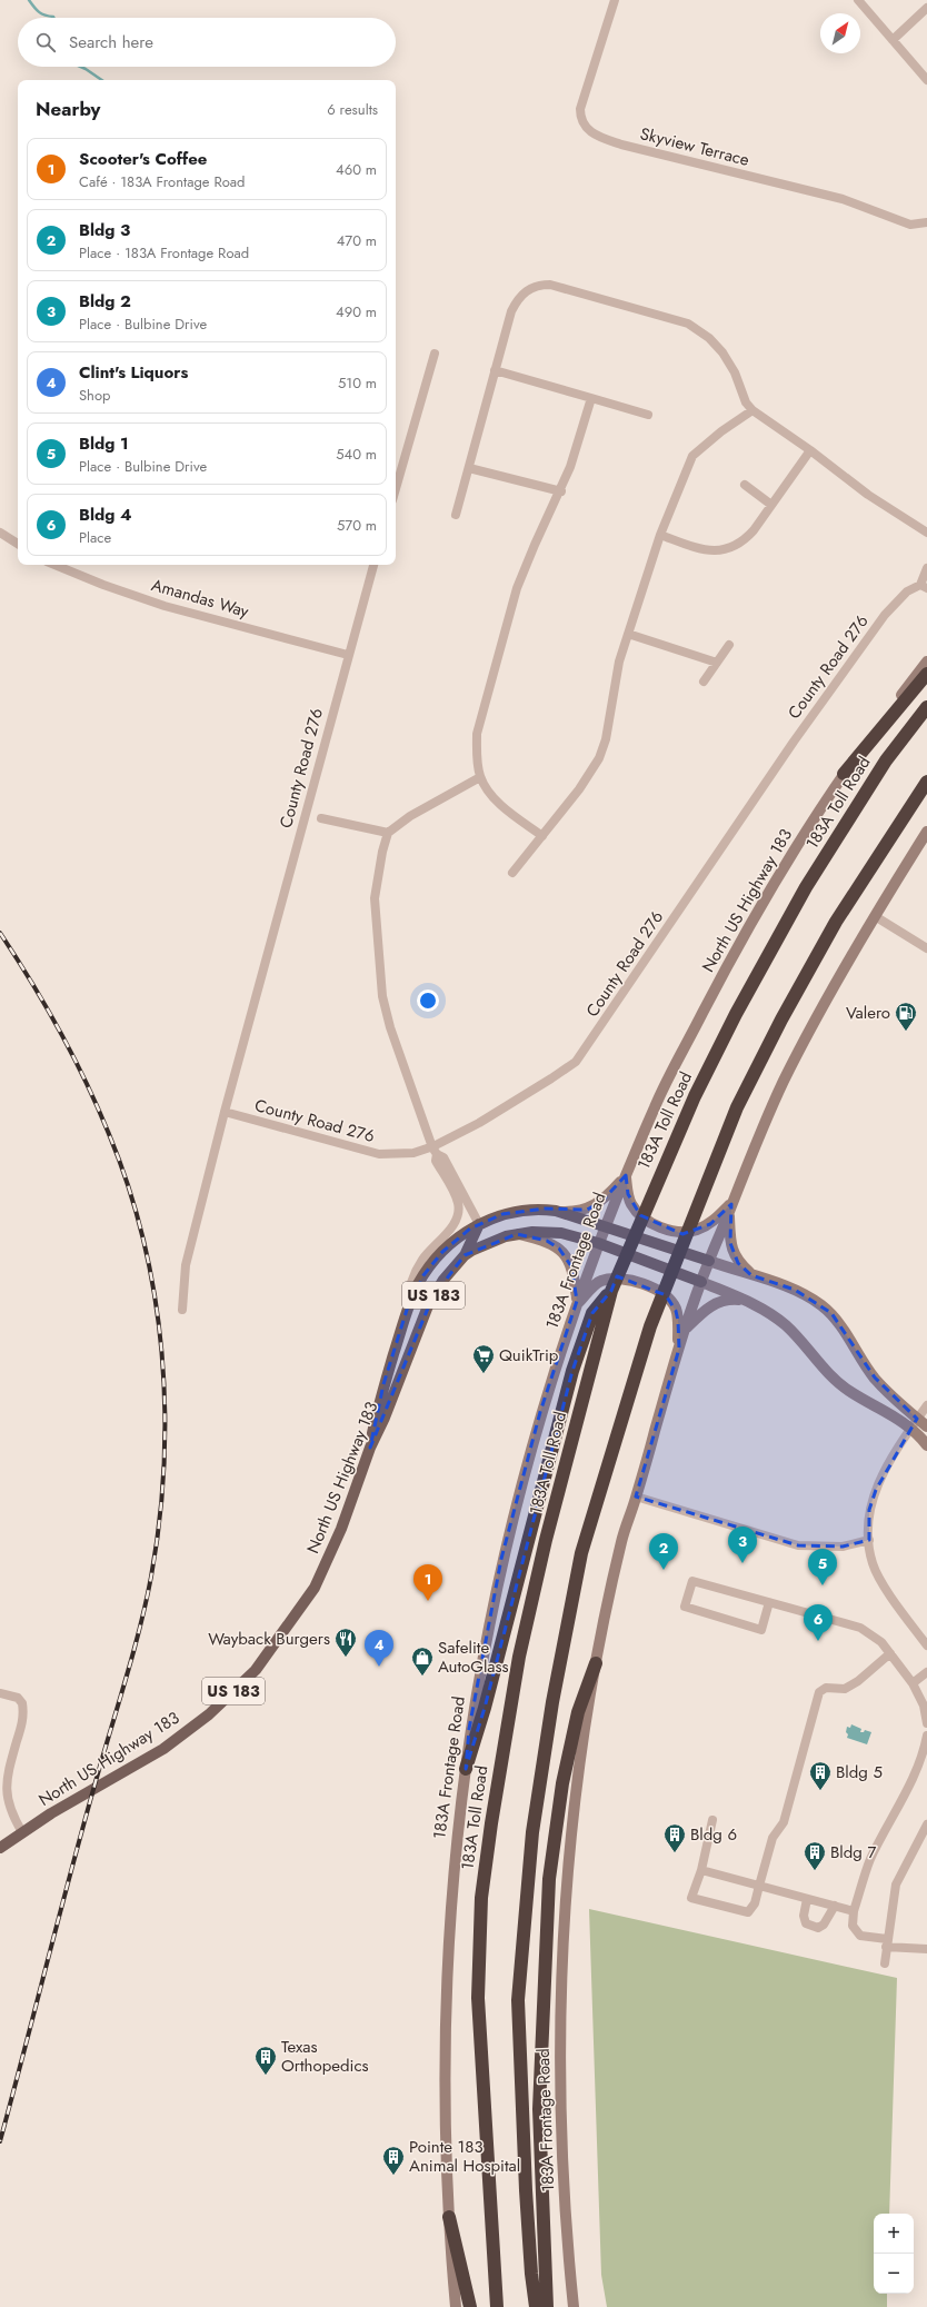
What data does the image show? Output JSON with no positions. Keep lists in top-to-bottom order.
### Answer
{
  "streets": {
    "highway": ["183A Toll Road"],
    "main road": ["North US Highway 183", "183A Frontage Road", "US 183"],
    "street": ["Skyview Terrace", "Amandas Way", "County Road 276"]
  },
  "crossings": [
    ["Amandas Way", "County Road 276"],
    ["North US Highway 183", "183A Frontage Road"],
    ["North US Highway 183", "US 183"],
    ["183A Frontage Road", "US 183"]
  ],
  "places": {
    "fuel station": ["Valero"],
    "supermarket": ["QuikTrip"],
    "restaurant": ["Wayback Burgers"],
    "shop": ["Safelite AutoGlass"],
    "building": [
      "Bldg 5",
      "Bldg 6",
      "Bldg 7",
      "Texas Orthopedics",
      "Pointe 183 Animal Hospital"
    ]
  },
  "north": "top right",
  "page": {
    "search": "Search here",
    "heading": ["Nearby", "6 results"],
    "list": [
      {
        "mark": "1",
        "name": "Scooter's Coffee",
        "note": "Café · 183A Frontage Road",
        "value": "460 m"
      },
      {
        "mark": "2",
        "name": "Bldg 3",
        "note": "Place · 183A Frontage Road",
        "value": "470 m"
      },
      {
        "mark": "3",
        "name": "Bldg 2",
        "note": "Place · Bulbine Drive",
        "value": "490 m"
      },
      {
        "mark": "4",
        "name": "Clint's Liquors",
        "note": "Shop",
        "value": "510 m"
      },
      {
        "mark": "5",
        "name": "Bldg 1",
        "note": "Place · Bulbine Drive",
        "value": "540 m"
      },
      {
        "mark": "6",
        "name": "Bldg 4",
        "note": "Place",
        "value": "570 m"
      }
    ],
    "pins": [
      "3",
      "2",
      "5",
      "1",
      "6",
      "4"
    ],
    "map_buttons": ["+", "−"]
  }
}
